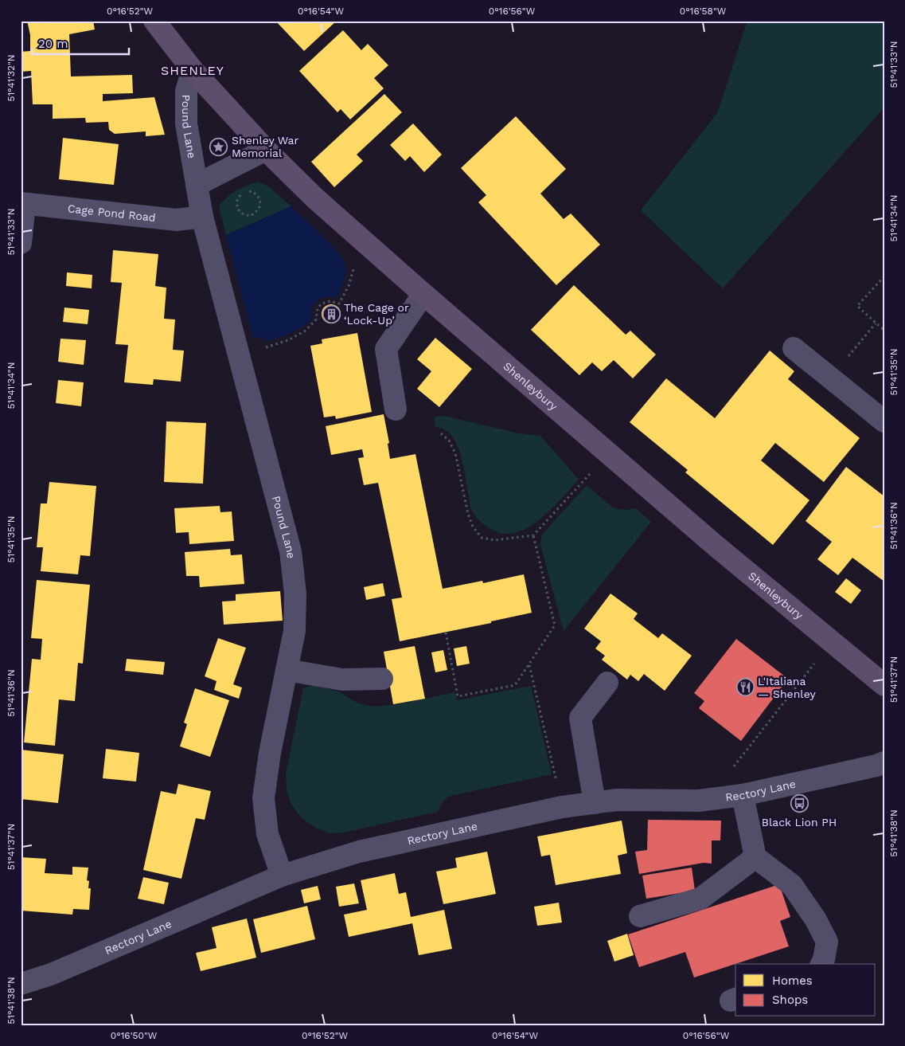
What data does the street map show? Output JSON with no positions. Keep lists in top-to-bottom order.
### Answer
{
  "streets": {
    "main road": ["Shenleybury"],
    "street": ["Pound Lane", "Cage Pond Road", "Rectory Lane"]
  },
  "crossings": [
    ["Pound Lane", "Cage Pond Road"],
    ["Pound Lane", "Shenleybury"],
    ["Pound Lane", "Rectory Lane"]
  ],
  "districts": ["SHENLEY"],
  "places": {
    "place": ["Shenley War Memorial"],
    "building": ["The Cage or ‘Lock-Up’"],
    "restaurant": ["L'Italiana — Shenley"],
    "bus stop": ["Black Lion PH"]
  },
  "legend": ["Homes", "Shops"],
  "scale_bar": "20 m",
  "coordinates": [
    "0°16'52\"W",
    "0°16'54\"W",
    "0°16'56\"W",
    "0°16'58\"W",
    "51°41'33\"N",
    "51°41'32\"N",
    "51°41'34\"N",
    "51°41'35\"N",
    "51°41'36\"N",
    "51°41'37\"N",
    "51°41'38\"N",
    "0°16'50\"W"
  ]
}
